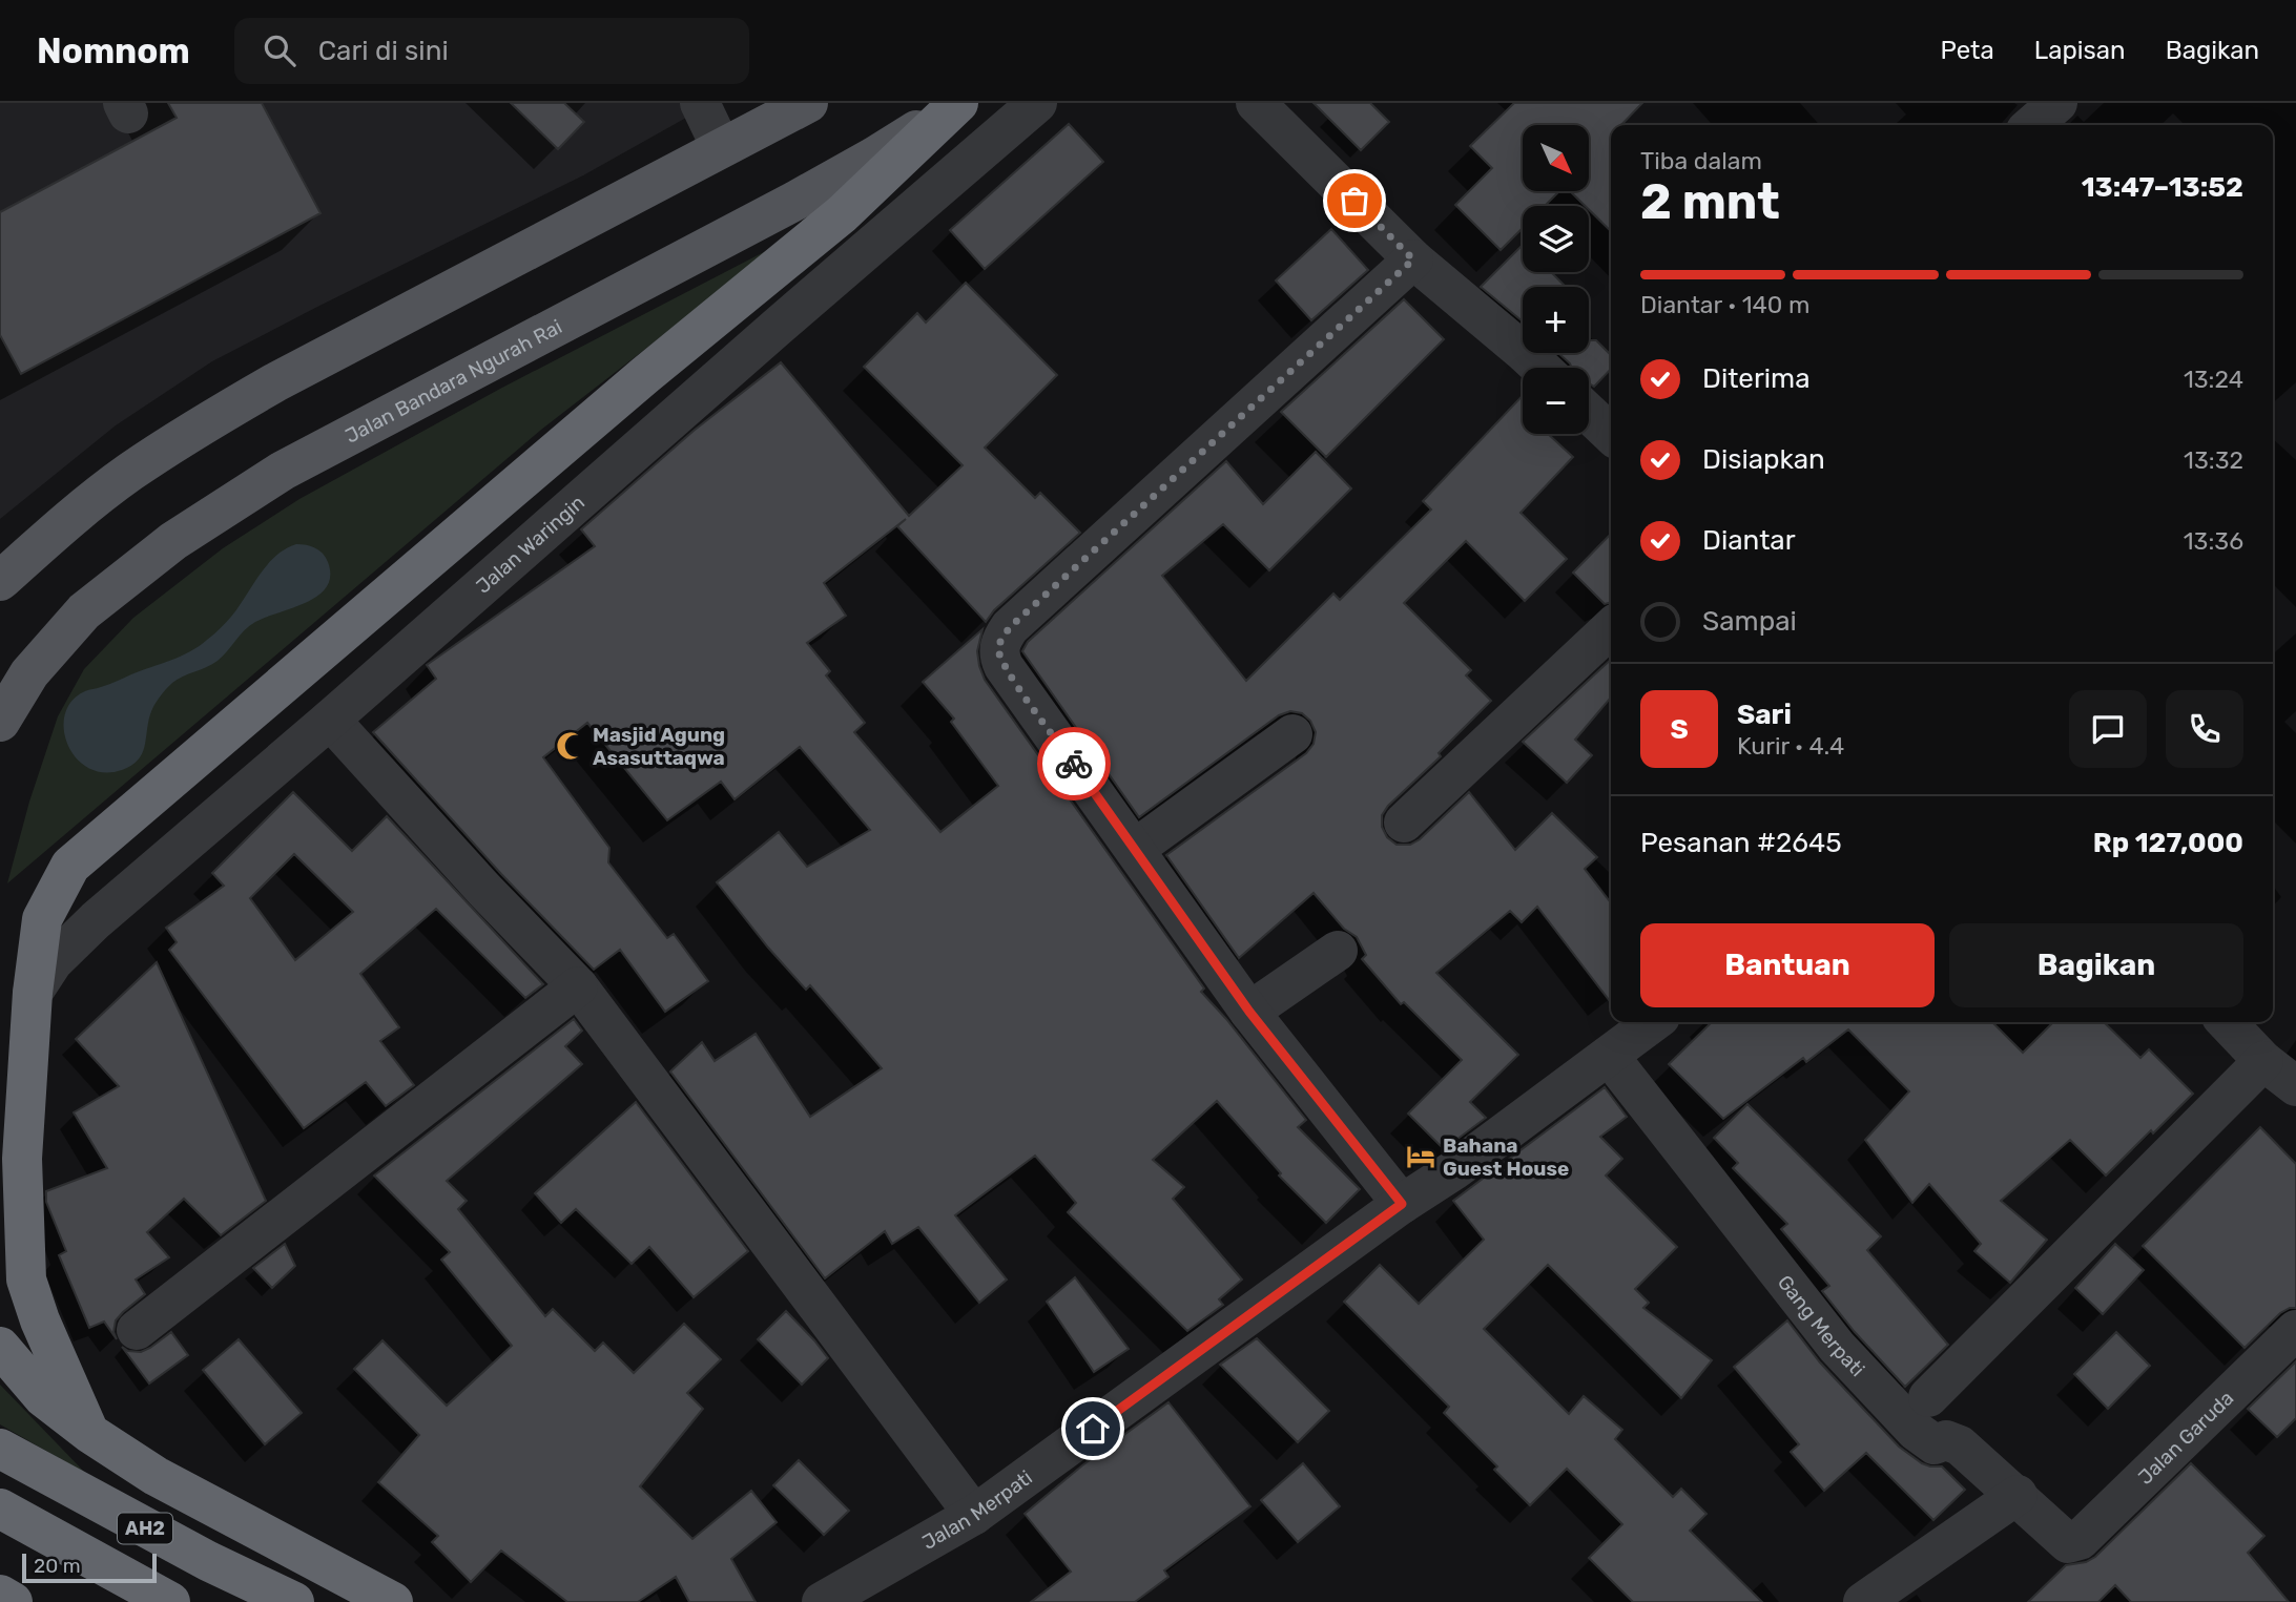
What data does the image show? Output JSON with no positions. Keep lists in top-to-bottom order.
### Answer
{
  "streets": {
    "highway": ["AH2"],
    "main road": ["Jalan Bandara Ngurah Rai"],
    "street": [
      "Jalan Waringin",
      "Gang Merpati",
      "Jalan Garuda",
      "Jalan Merpati"
    ]
  },
  "crossings": [
    ["Gang Merpati", "Jalan Garuda"],
    ["Gang Merpati", "Jalan Merpati"]
  ],
  "places": {
    "mosque": ["Masjid Agung Asasuttaqwa"],
    "hotel": ["Bahana Guest House"]
  },
  "scale_bar": "20 m",
  "north": "bottom right",
  "page": {
    "header": "Nomnom",
    "search": "Cari di sini",
    "nav": ["Peta", "Lapisan", "Bagikan"],
    "map_buttons": ["+", "−"],
    "heading": ["2 mnt", "Tiba dalam", "13:47–13:52"],
    "panel": [
      "Sari",
      "Kurir · 4.4",
      "Pesanan #2645",
      "Rp 127,000"
    ],
    "bar": "Diantar · 140 m",
    "list": [
      ["Diterima", "13:24"],
      ["Disiapkan", "13:32"],
      ["Diantar", "13:36"],
      "Sampai"
    ],
    "round": "S",
    "buttons": ["Bantuan", "Bagikan"],
    "scale": "20 m"
  }
}
